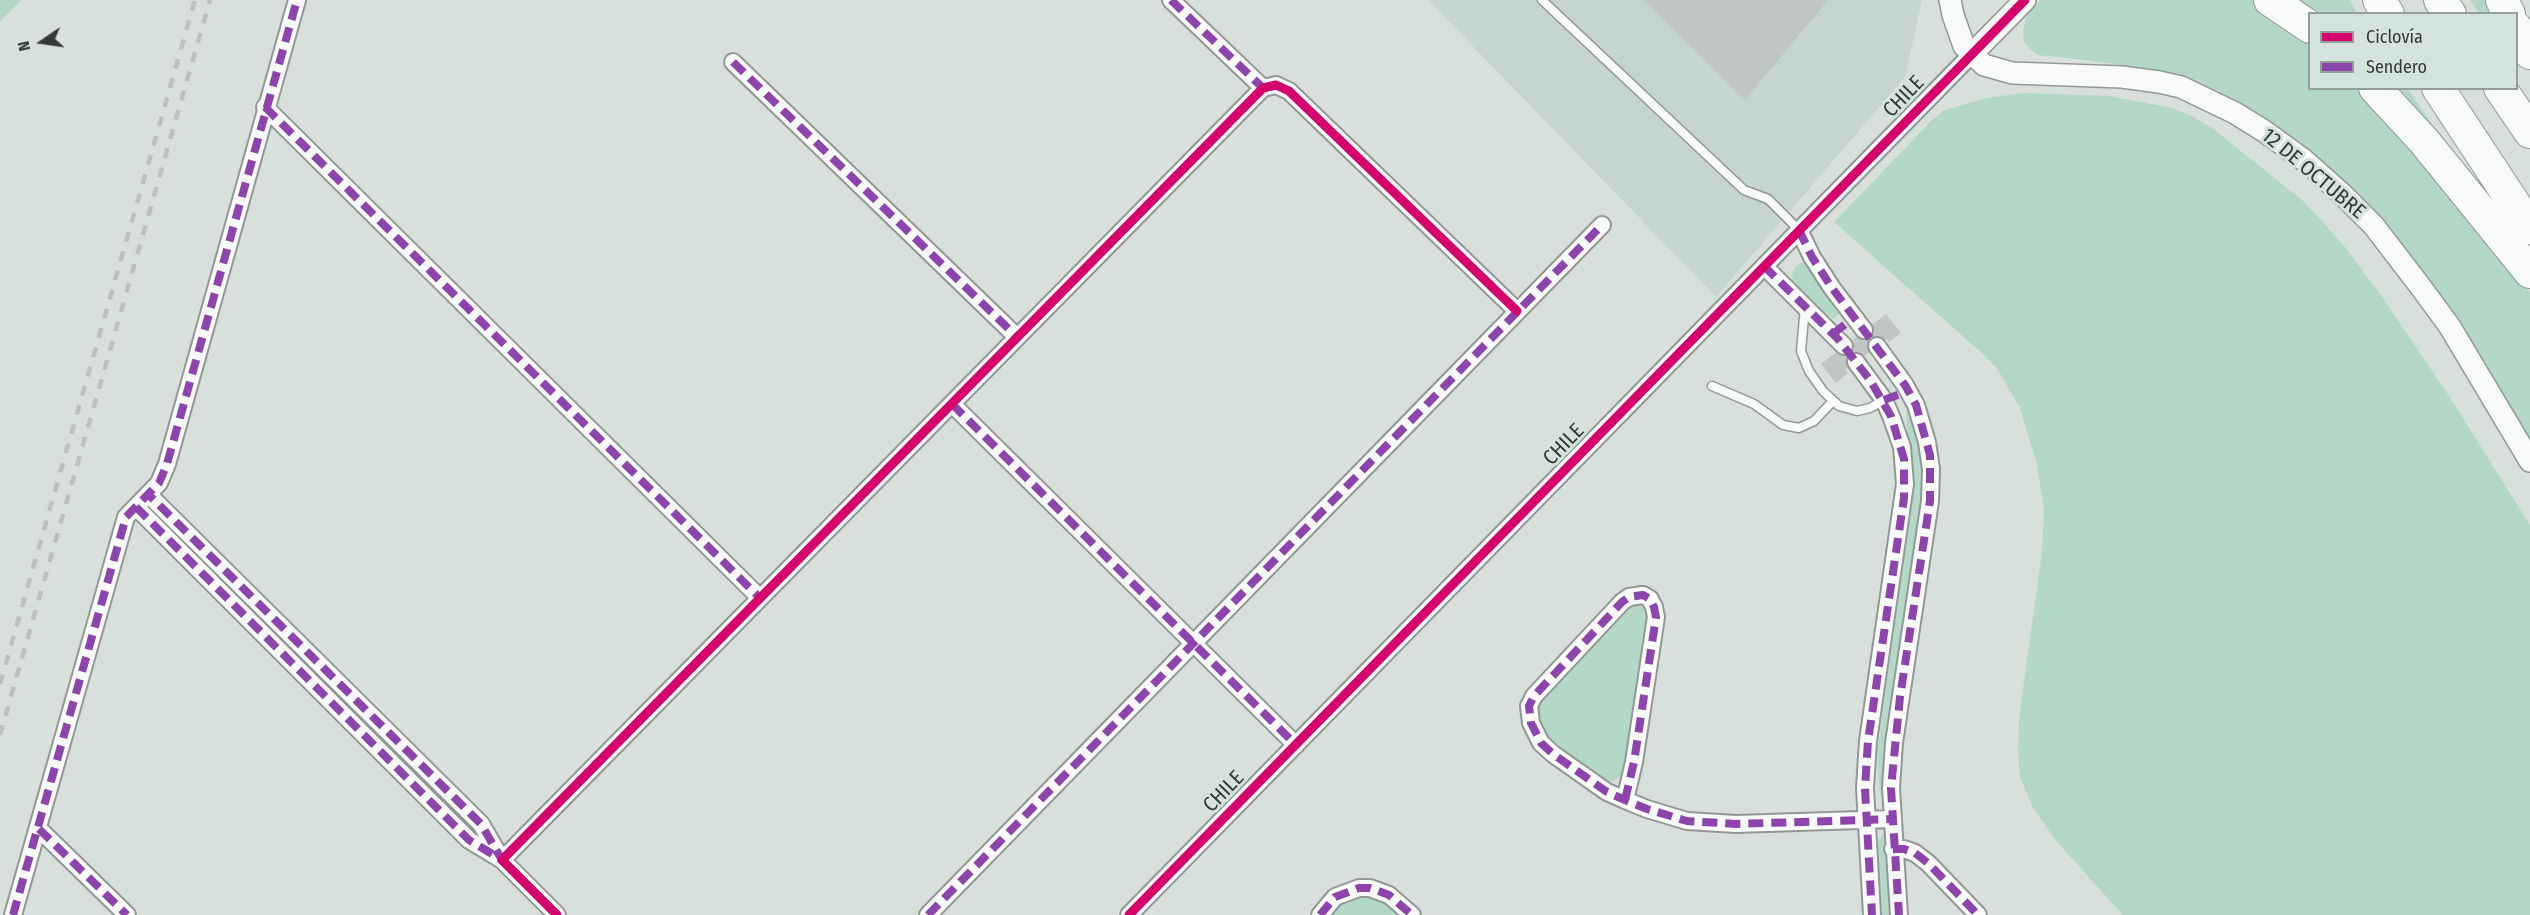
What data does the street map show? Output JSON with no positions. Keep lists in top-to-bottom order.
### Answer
{
  "streets": {
    "street": ["CHILE", "12 DE OCTUBRE"]
  },
  "crossings": [
    ["CHILE", "12 DE OCTUBRE"]
  ],
  "legend": ["Ciclovía", "Sendero"],
  "north": "left"
}
